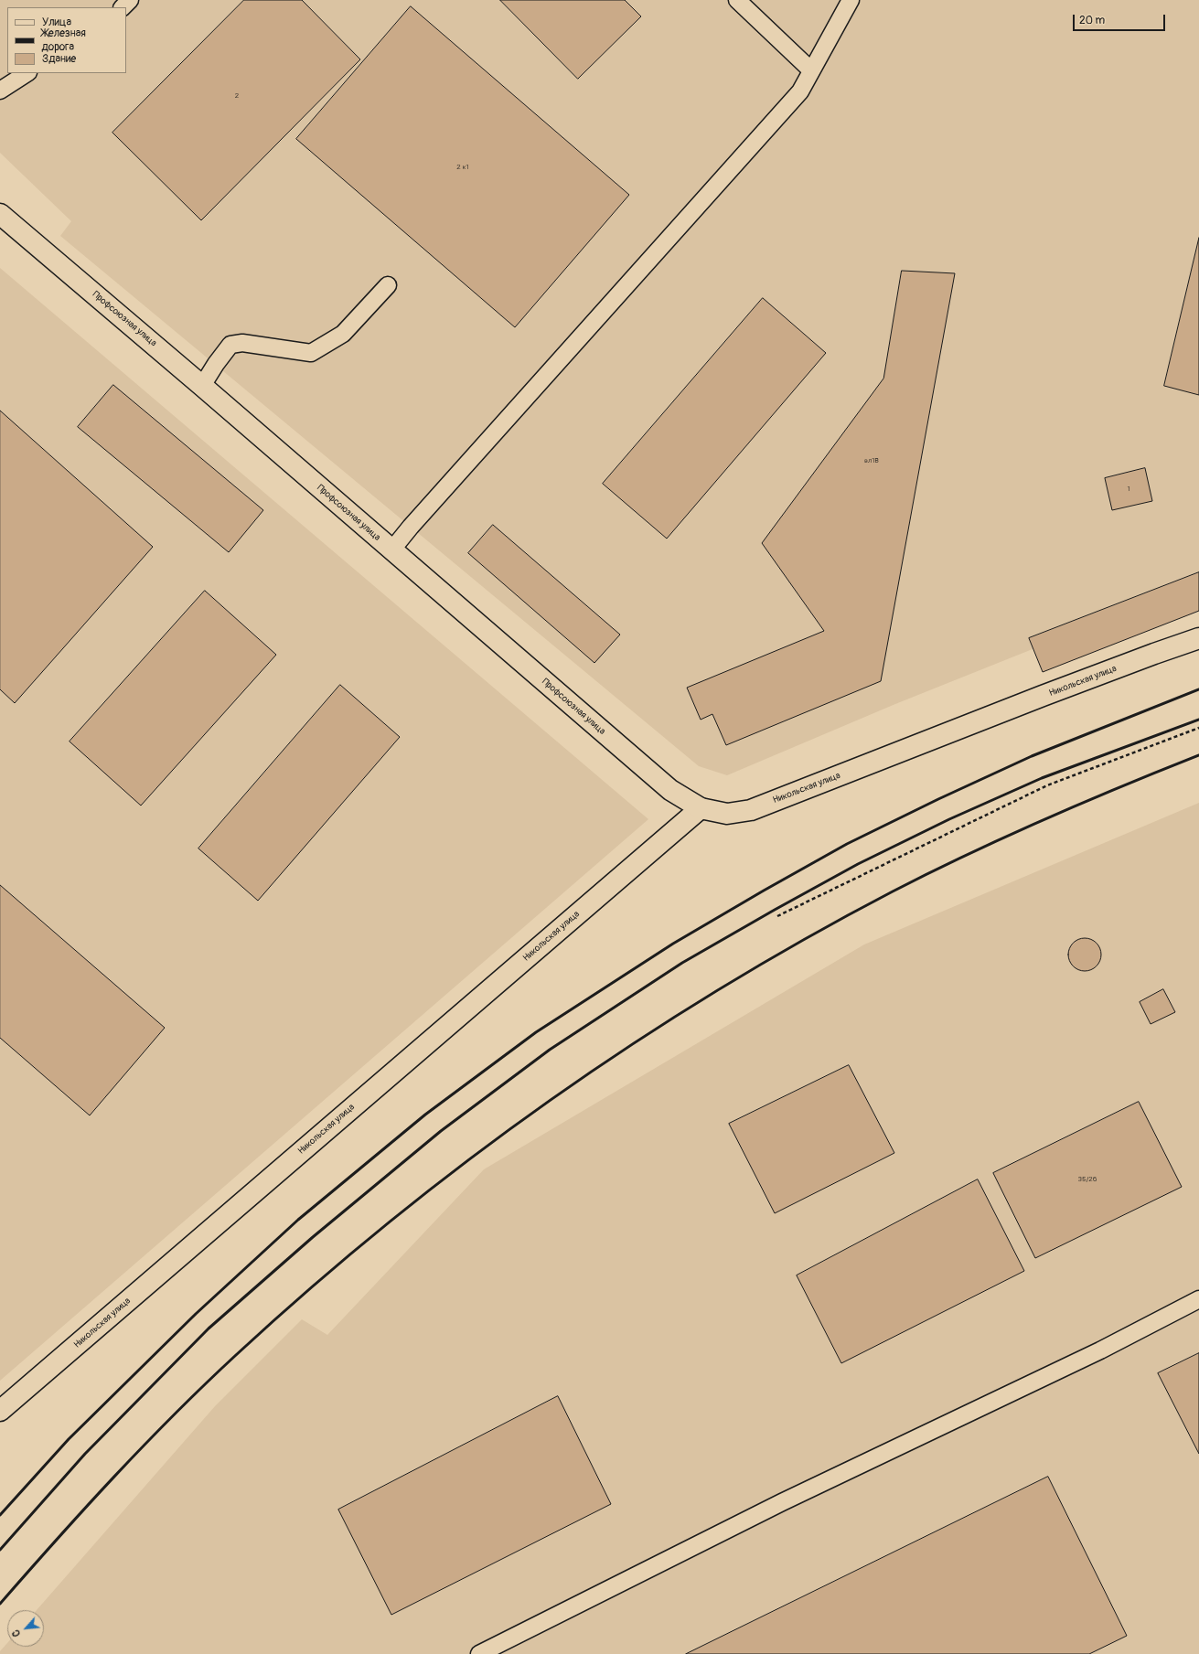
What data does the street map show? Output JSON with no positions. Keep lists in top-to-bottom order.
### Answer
{
  "streets": {
    "street": ["Профсоюзная улица", "Никольская улица"]
  },
  "crossings": [
    ["Профсоюзная улица", "Никольская улица"]
  ],
  "house_numbers": [
    "2",
    "2 к1",
    "вл1В",
    "1",
    "35/26"
  ],
  "legend": ["Улица", "Железная дорога", "Здание"],
  "scale_bar": "20 m",
  "north": "bottom left"
}
